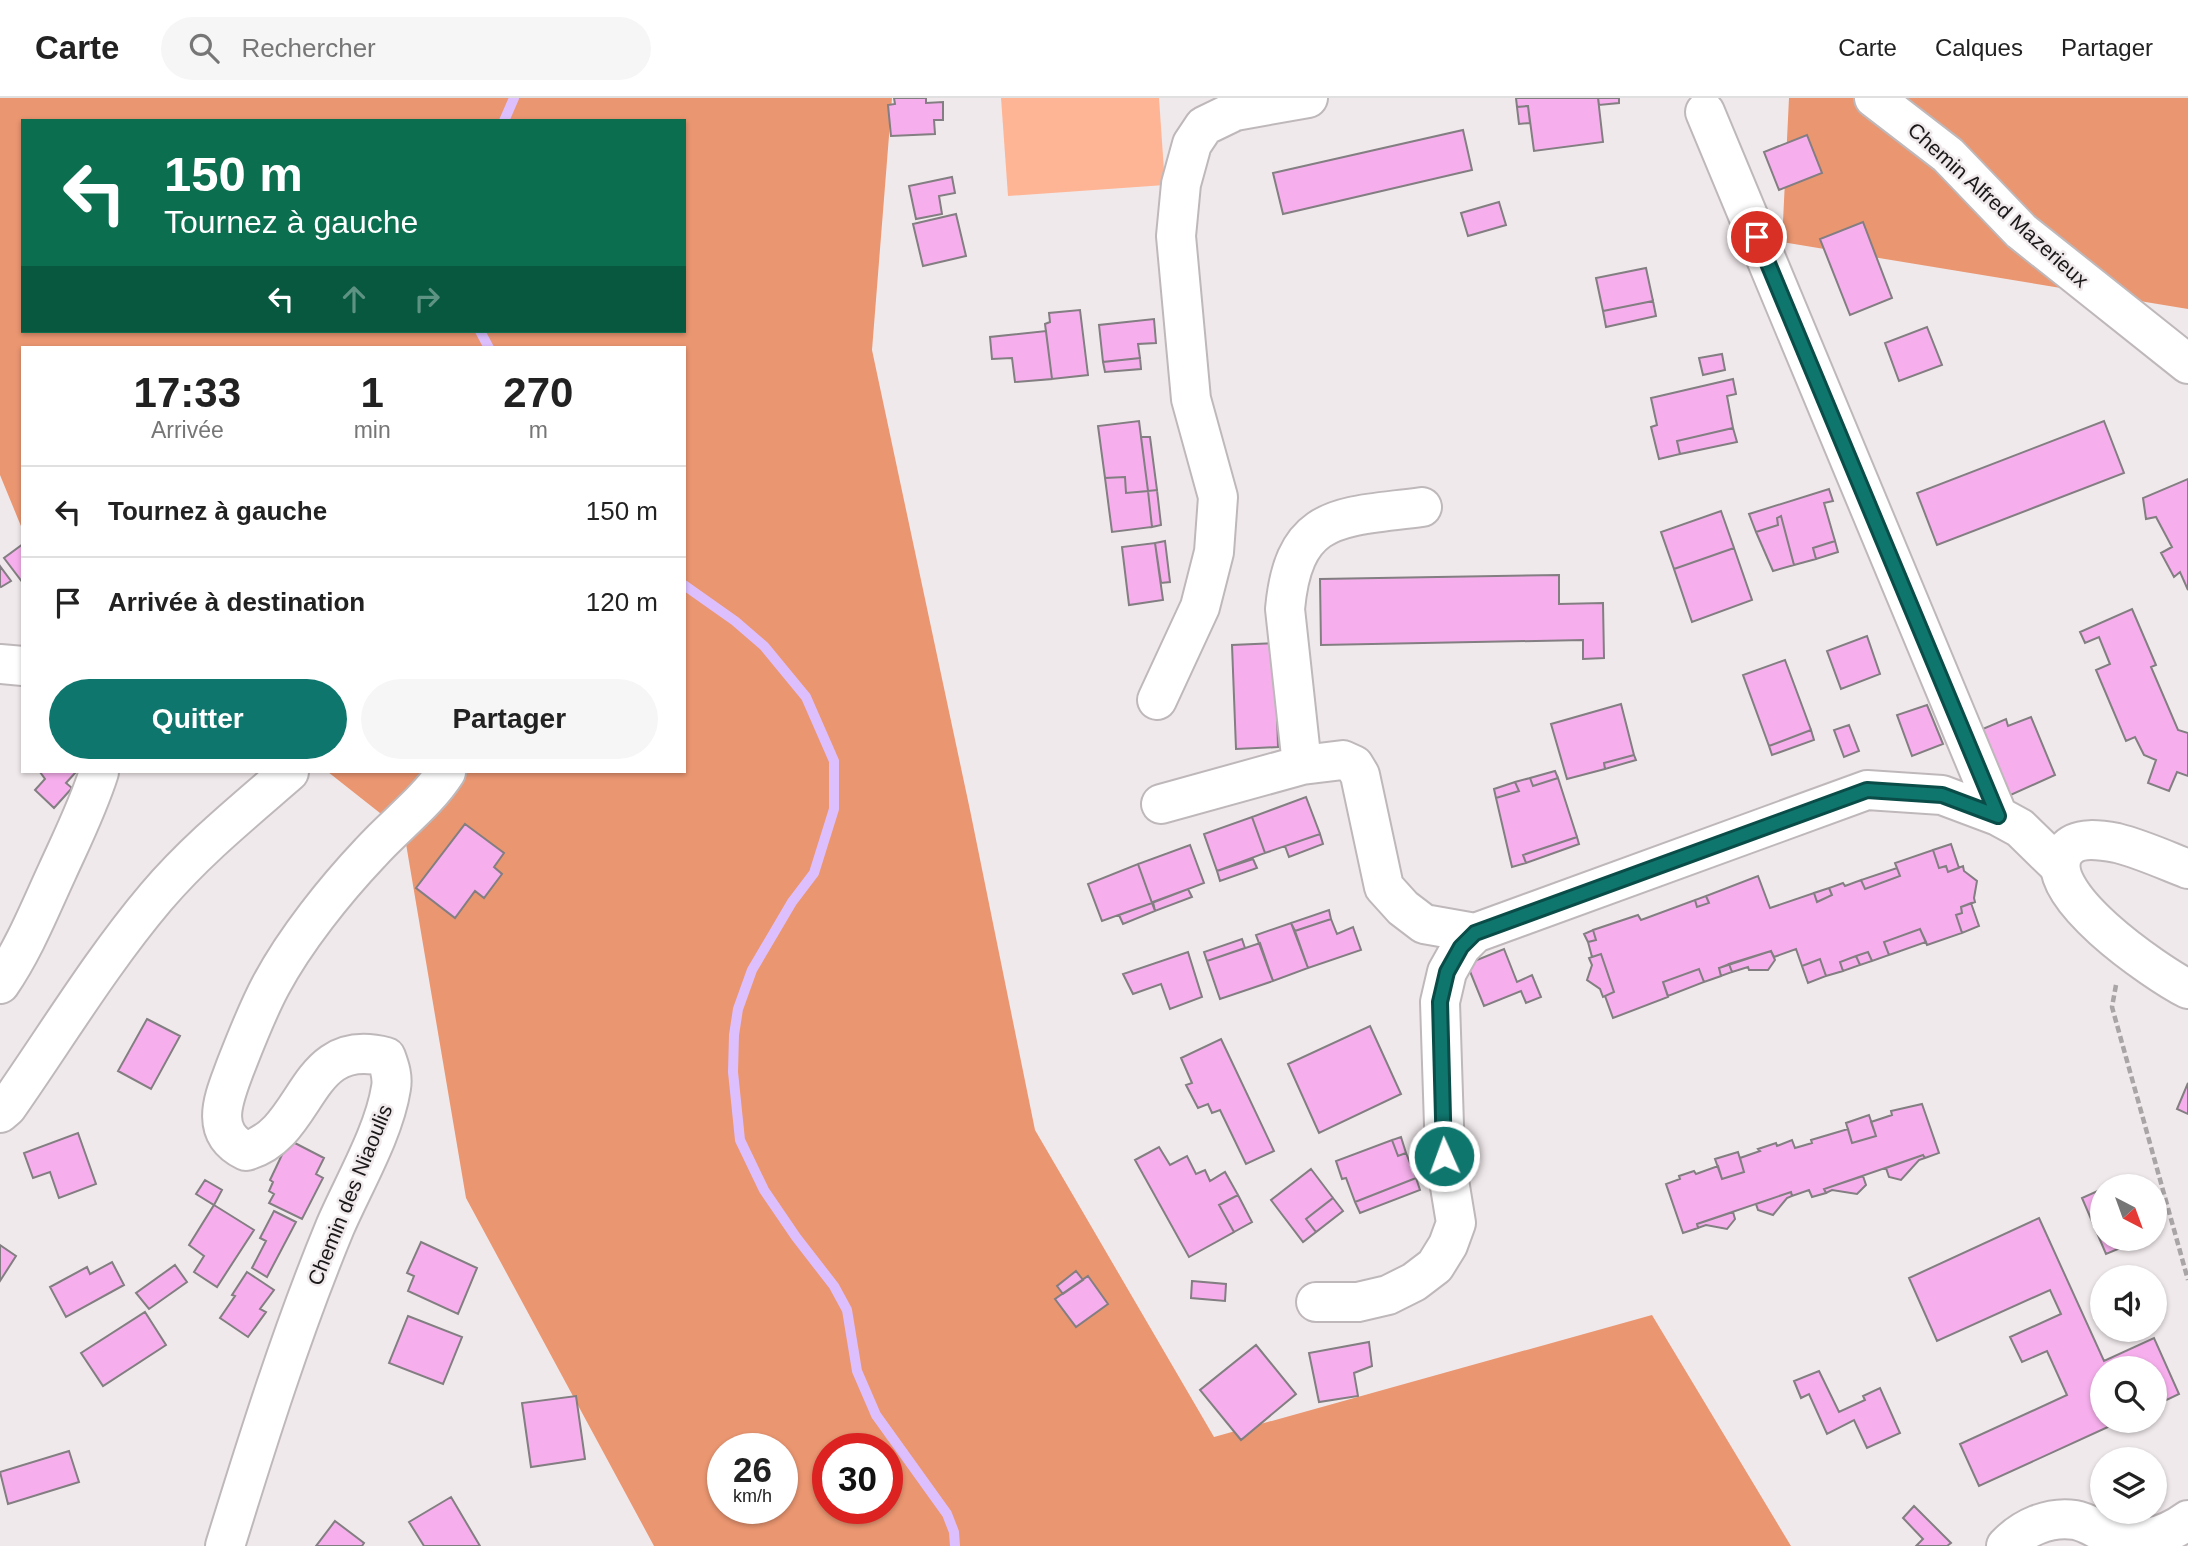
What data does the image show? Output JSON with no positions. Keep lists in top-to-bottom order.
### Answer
{
  "streets": {
    "street": ["Chemin Alfred Mazerieux", "Chemin des Niaoulis"]
  },
  "north": "bottom right",
  "page": {
    "header": "Carte",
    "search": "Rechercher",
    "nav": ["Carte", "Calques", "Partager"],
    "turn": ["150 m", "Tournez à gauche"],
    "eta": [
      "17:33",
      "Arrivée",
      "1",
      "min",
      "270",
      "m"
    ],
    "list": [
      {
        "name": "Tournez à gauche",
        "value": "150 m"
      },
      {
        "name": "Arrivée à destination",
        "value": "120 m"
      }
    ],
    "buttons": ["Quitter", "Partager"],
    "speed": "26 km/h",
    "limit": "30"
  }
}
